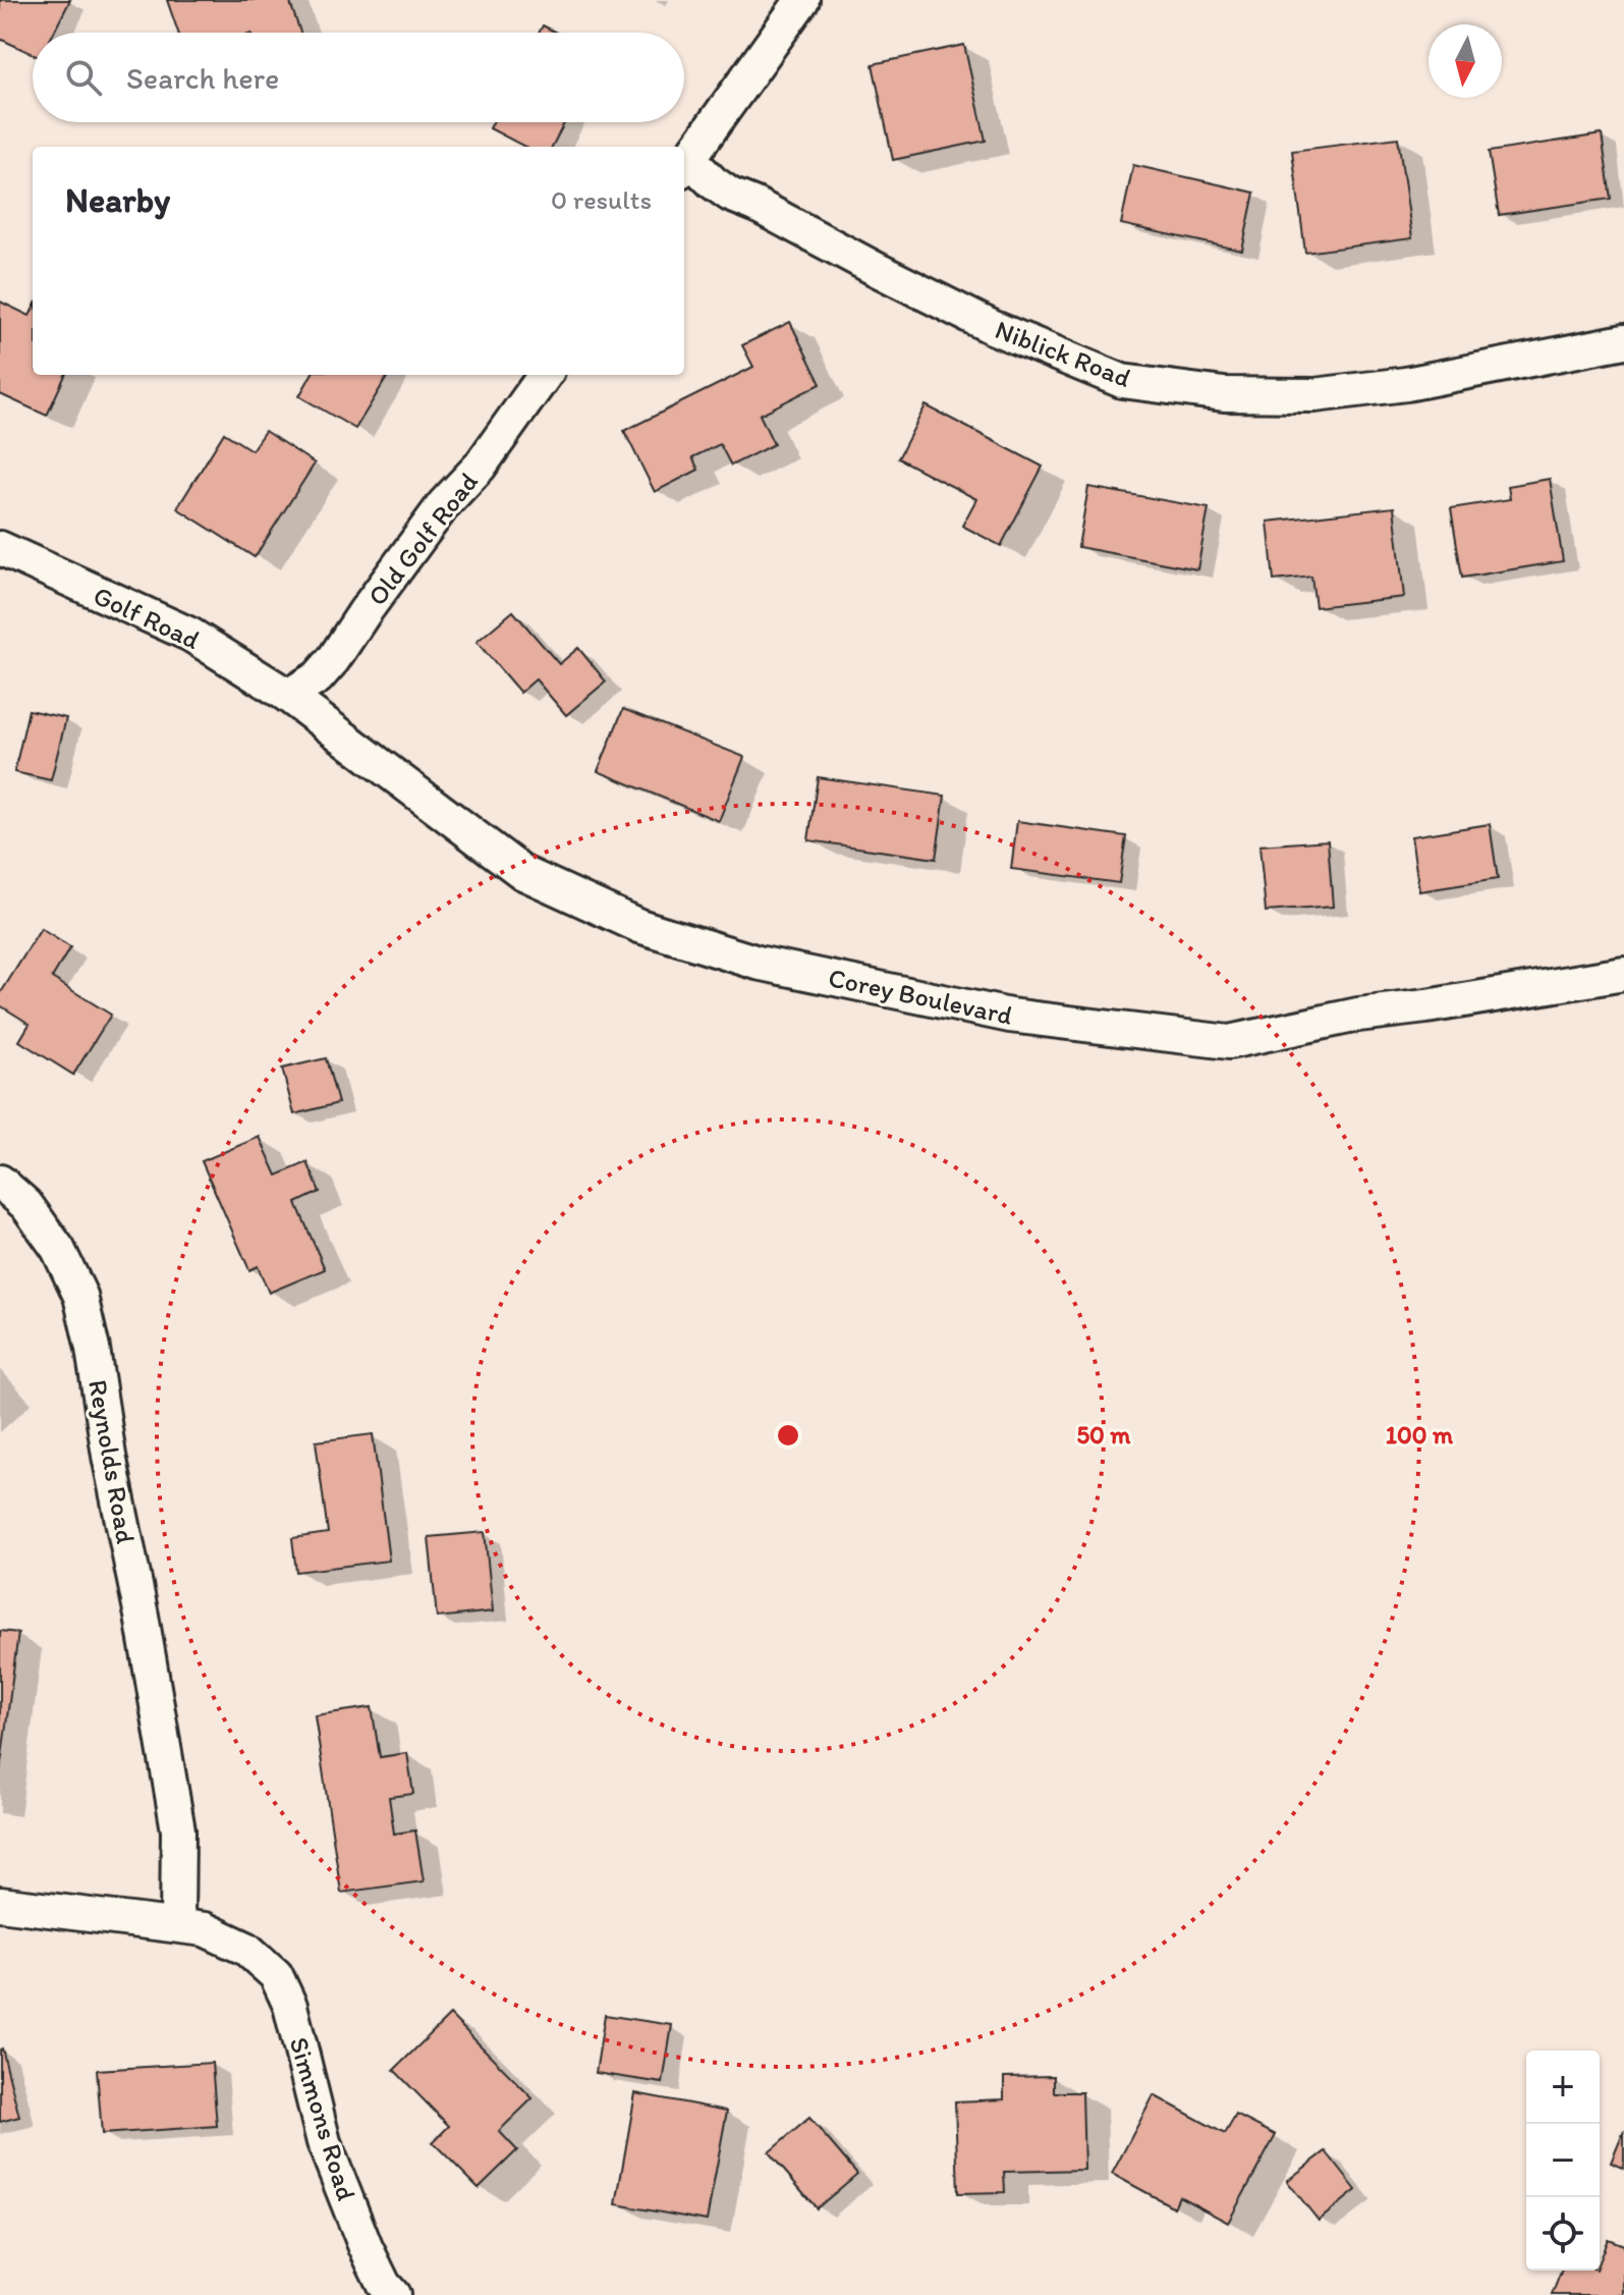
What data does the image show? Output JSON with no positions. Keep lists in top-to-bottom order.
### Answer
{
  "streets": {
    "street": [
      "Niblick Road",
      "Old Golf Road",
      "Golf Road",
      "Corey Boulevard",
      "Reynolds Road",
      "Simmons Road"
    ]
  },
  "crossings": [
    ["Old Golf Road", "Golf Road"],
    ["Old Golf Road", "Corey Boulevard"],
    ["Golf Road", "Corey Boulevard"],
    ["Reynolds Road", "Simmons Road"]
  ],
  "north": "bottom",
  "page": {
    "search": "Search here",
    "heading": ["Nearby", "0 results"],
    "map_buttons": ["+", "−"]
  },
  "rings": ["50 m", "100 m"]
}
